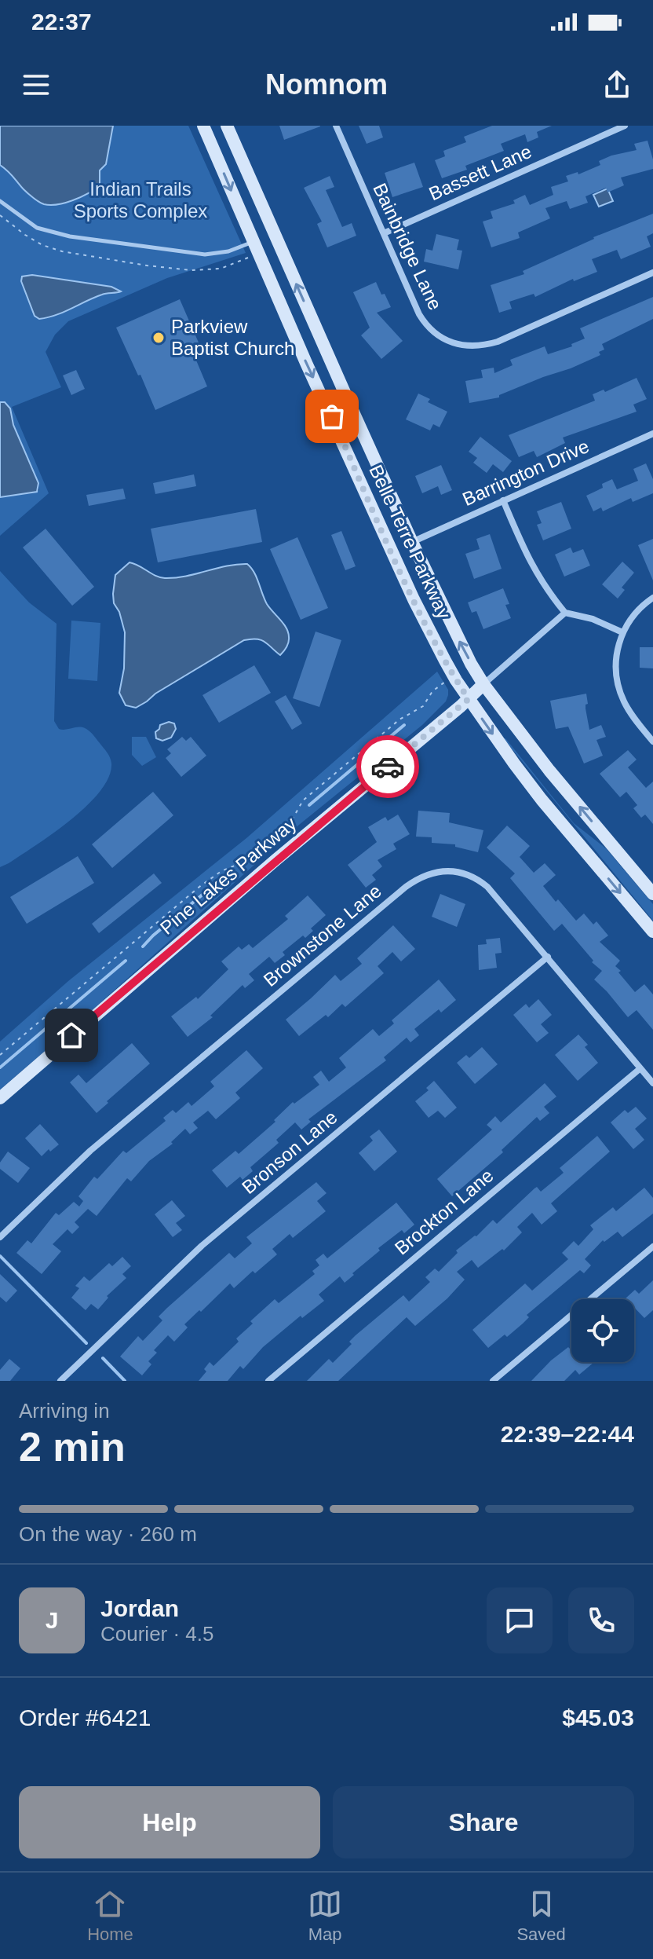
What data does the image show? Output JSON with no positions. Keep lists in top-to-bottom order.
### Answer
{
  "streets": {
    "main road": ["Belle Terre Parkway", "Pine Lakes Parkway"],
    "street": [
      "Bassett Lane",
      "Bainbridge Lane",
      "Barrington Drive",
      "Brownstone Lane",
      "Bronson Lane",
      "Brockton Lane"
    ]
  },
  "crossings": [
    ["Bassett Lane", "Bainbridge Lane"],
    ["Barrington Drive", "Belle Terre Parkway"],
    ["Belle Terre Parkway", "Pine Lakes Parkway"],
    ["Brownstone Lane", "Bronson Lane"],
    ["Brownstone Lane", "Brockton Lane"]
  ],
  "parks": ["Indian Trails Sports Complex"],
  "places": ["Parkview Baptist Church"],
  "page": {
    "status": "22:37",
    "header": "Nomnom",
    "heading": ["2 min", "Arriving in", "22:39–22:44"],
    "panel": [
      "Jordan",
      "Courier · 4.5",
      "Order #6421",
      "$45.03"
    ],
    "bar": "On the way · 260 m",
    "round": "J",
    "buttons": ["Help", "Share"],
    "tabs": ["Home", "Map", "Saved"]
  }
}
